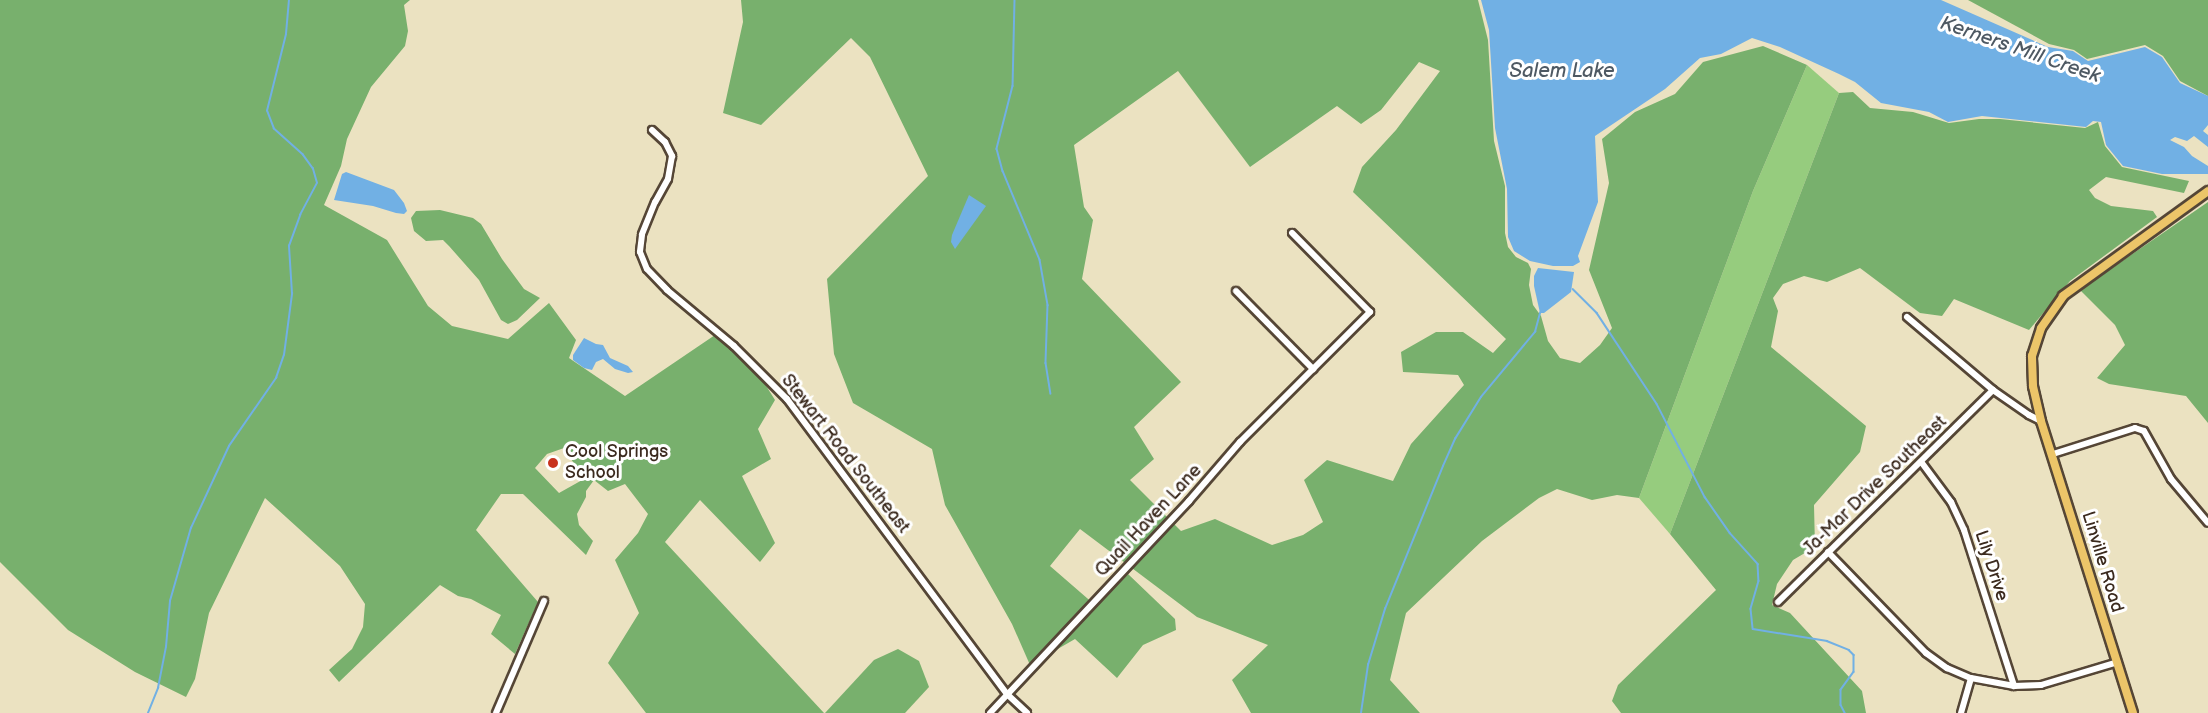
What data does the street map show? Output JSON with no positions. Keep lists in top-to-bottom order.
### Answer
{
  "streets": {
    "main road": ["Linville Road"],
    "street": [
      "Stewart Road Southeast",
      "Ja-Mar Drive Southeast",
      "Quail Haven Lane",
      "Lily Drive"
    ]
  },
  "crossings": [
    ["Stewart Road Southeast", "Quail Haven Lane"],
    ["Ja-Mar Drive Southeast", "Lily Drive"]
  ],
  "water": ["Kerners Mill Creek", "Salem Lake"],
  "places": ["Cool Springs School"]
}
